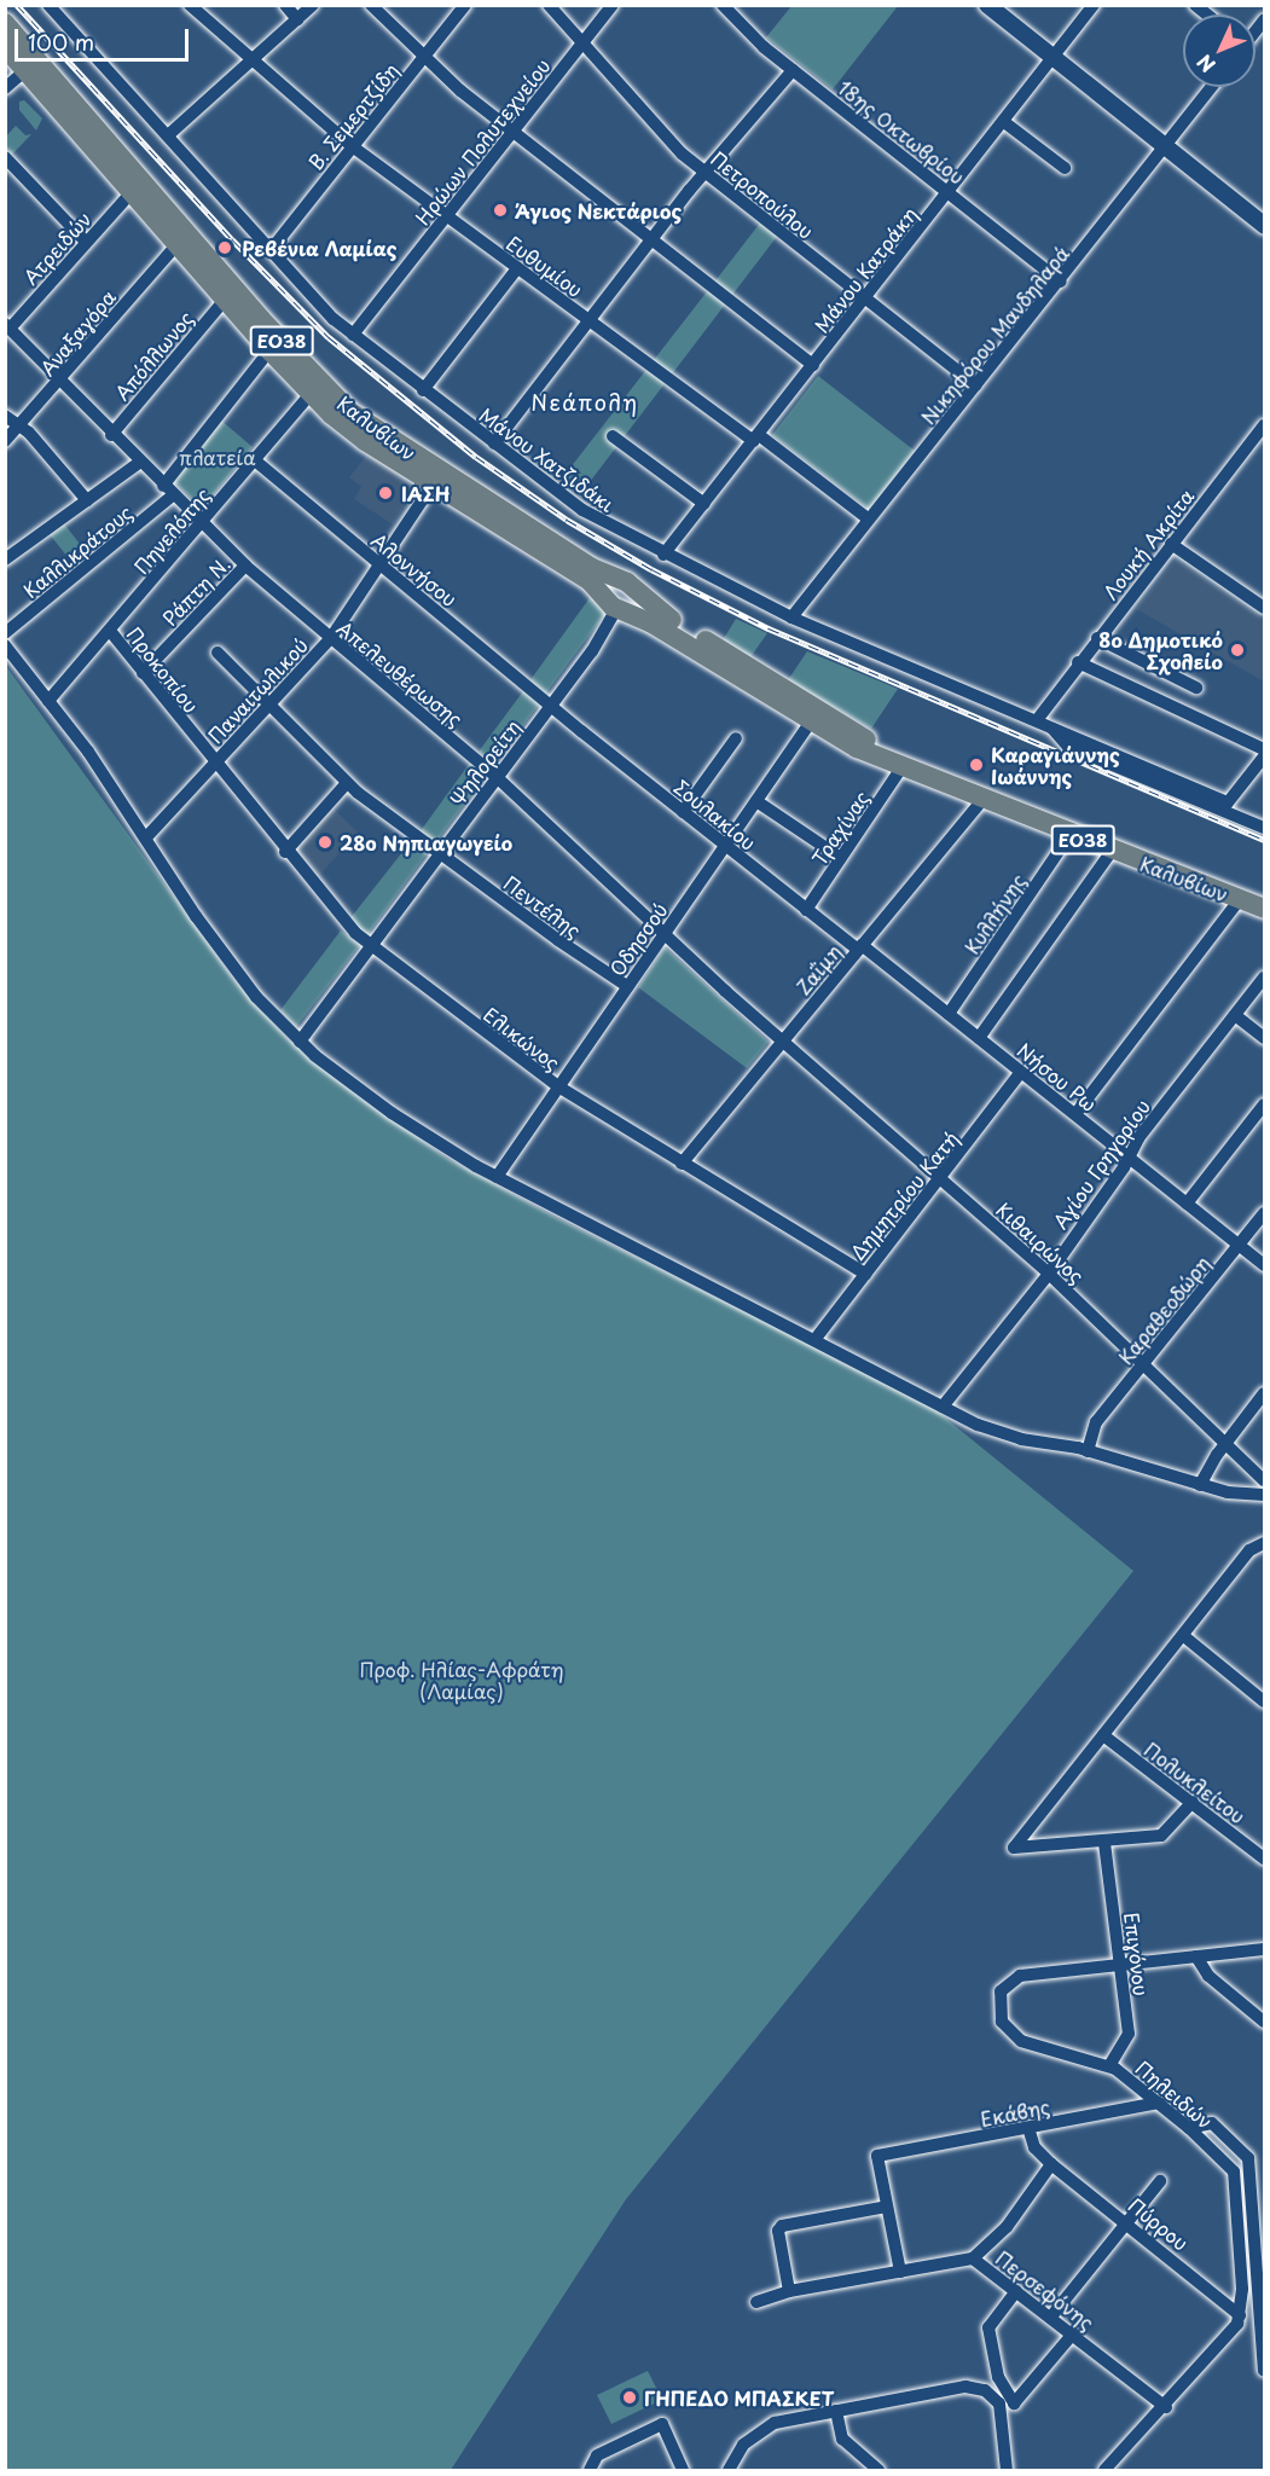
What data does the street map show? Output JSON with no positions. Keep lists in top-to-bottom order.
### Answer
{
  "streets": {
    "main road": ["ΕΟ38", "Καλυβίων"],
    "street": [
      "Β. Σεμερτζίδη",
      "18ης Οκτωβρίου",
      "Ηρώων Πολυτεχνείου",
      "Πετροπούλου",
      "Ατρειδών",
      "Ευθυμίου",
      "Μάνου Κατράκη",
      "Αναξαγόρα",
      "Νικηφόρου Μανδηλαρά",
      "Απόλλωνος",
      "Μάνου Χατζιδάκι",
      "Πηνελόπης",
      "Λουκή Ακρίτα",
      "Καλλικράτους",
      "Αλοννήσου",
      "Ράπτη Ν.",
      "Προκοπίου",
      "Απελευθέρωσης",
      "Παναιτωλικού",
      "Ψηλορείτη",
      "Σουλακίου",
      "Τραχίνας",
      "Πεντέλης",
      "Κυλλήνης",
      "Οδησσού",
      "Ζαΐμη",
      "Ελικώνος",
      "Νήσου Ρω",
      "Αγίου Γρηγορίου",
      "Δημητρίου Κατή",
      "Κιθαιρώνος",
      "Καραθεοδώρη",
      "Πολυκλείτου",
      "Επιγόνου",
      "Πηλειδών",
      "Εκάβης",
      "Πύρρου",
      "Περσεφόνης"
    ]
  },
  "crossings": [
    ["Β. Σεμερτζίδη", "Ευθυμίου"],
    ["Β. Σεμερτζίδη", "Μάνου Χατζιδάκι"],
    ["18ης Οκτωβρίου", "Μάνου Κατράκη"],
    ["18ης Οκτωβρίου", "Νικηφόρου Μανδηλαρά"],
    ["Ηρώων Πολυτεχνείου", "Πετροπούλου"],
    ["Ηρώων Πολυτεχνείου", "Ευθυμίου"],
    ["Ηρώων Πολυτεχνείου", "Μάνου Χατζιδάκι"],
    ["Πετροπούλου", "Μάνου Κατράκη"],
    ["Πετροπούλου", "Νικηφόρου Μανδηλαρά"],
    ["Ατρειδών", "Καλυβίων"],
    ["Ατρειδών", "Απελευθέρωσης"],
    ["Ευθυμίου", "Μάνου Κατράκη"],
    ["Ευθυμίου", "Νικηφόρου Μανδηλαρά"],
    ["Μάνου Κατράκη", "Μάνου Χατζιδάκι"],
    ["Αναξαγόρα", "Καλυβίων"],
    ["Αναξαγόρα", "Απελευθέρωσης"],
    ["Νικηφόρου Μανδηλαρά", "Μάνου Χατζιδάκι"],
    ["Απόλλωνος", "Καλυβίων"],
    ["Απόλλωνος", "Απελευθέρωσης"],
    ["Καλυβίων", "Πηνελόπης"],
    ["Καλυβίων", "Καλλικράτους"],
    ["Καλυβίων", "Παναιτωλικού"],
    ["Καλυβίων", "Ψηλορείτη"],
    ["Καλυβίων", "Τραχίνας"],
    ["Καλυβίων", "Κυλλήνης"],
    ["Καλυβίων", "Οδησσού"],
    ["Καλυβίων", "Ζαΐμη"],
    ["Μάνου Χατζιδάκι", "Λουκή Ακρίτα"],
    ["Πηνελόπης", "Αλοννήσου"],
    ["Πηνελόπης", "Προκοπίου"],
    ["Πηνελόπης", "Απελευθέρωσης"],
    ["Καλλικράτους", "Απελευθέρωσης"],
    ["Αλοννήσου", "Παναιτωλικού"],
    ["Αλοννήσου", "Ψηλορείτη"],
    ["Αλοννήσου", "Σουλακίου"],
    ["Ράπτη Ν.", "Προκοπίου"],
    ["Ράπτη Ν.", "Απελευθέρωσης"],
    ["Προκοπίου", "Παναιτωλικού"],
    ["Προκοπίου", "Ελικώνος"],
    ["Απελευθέρωσης", "Παναιτωλικού"],
    ["Απελευθέρωσης", "Ψηλορείτη"],
    ["Απελευθέρωσης", "Οδησσού"],
    ["Απελευθέρωσης", "Ζαΐμη"],
    ["Απελευθέρωσης", "Κιθαιρώνος"],
    ["Παναιτωλικού", "Πεντέλης"],
    ["Παναιτωλικού", "Ελικώνος"],
    ["Ψηλορείτη", "Σουλακίου"],
    ["Ψηλορείτη", "Πεντέλης"],
    ["Ψηλορείτη", "Ελικώνος"],
    ["Σουλακίου", "Τραχίνας"],
    ["Σουλακίου", "Οδησσού"],
    ["Σουλακίου", "Ζαΐμη"],
    ["Σουλακίου", "Νήσου Ρω"],
    ["Πεντέλης", "Οδησσού"],
    ["Κυλλήνης", "Νήσου Ρω"],
    ["Οδησσού", "Ελικώνος"],
    ["Ζαΐμη", "Ελικώνος"],
    ["Ζαΐμη", "Νήσου Ρω"],
    ["Ζαΐμη", "Κιθαιρώνος"],
    ["Ελικώνος", "Δημητρίου Κατή"],
    ["Νήσου Ρω", "Αγίου Γρηγορίου"],
    ["Νήσου Ρω", "Δημητρίου Κατή"],
    ["Νήσου Ρω", "Καραθεοδώρη"],
    ["Αγίου Γρηγορίου", "Κιθαιρώνος"],
    ["Δημητρίου Κατή", "Κιθαιρώνος"],
    ["Κιθαιρώνος", "Καραθεοδώρη"],
    ["Επιγόνου", "Πηλειδών"],
    ["Πηλειδών", "Εκάβης"],
    ["Πηλειδών", "Πύρρου"],
    ["Εκάβης", "Πύρρου"]
  ],
  "districts": ["Νεάπολη"],
  "parks": ["πλατεία", "Προφ. Ηλίας-Αφράτη (Λαμίας)"],
  "places": [
    "Άγιος Νεκτάριος",
    "Ρεβένια Λαμίας",
    "ΙΑΣΗ",
    "8ο Δημοτικό Σχολείο",
    "Καραγιάννης Ιωάννης",
    "28ο Νηπιαγωγείο",
    "ΓΗΠΕΔΟ ΜΠΑΣΚΕΤ"
  ],
  "scale_bar": "100 m",
  "north": "bottom left"
}
